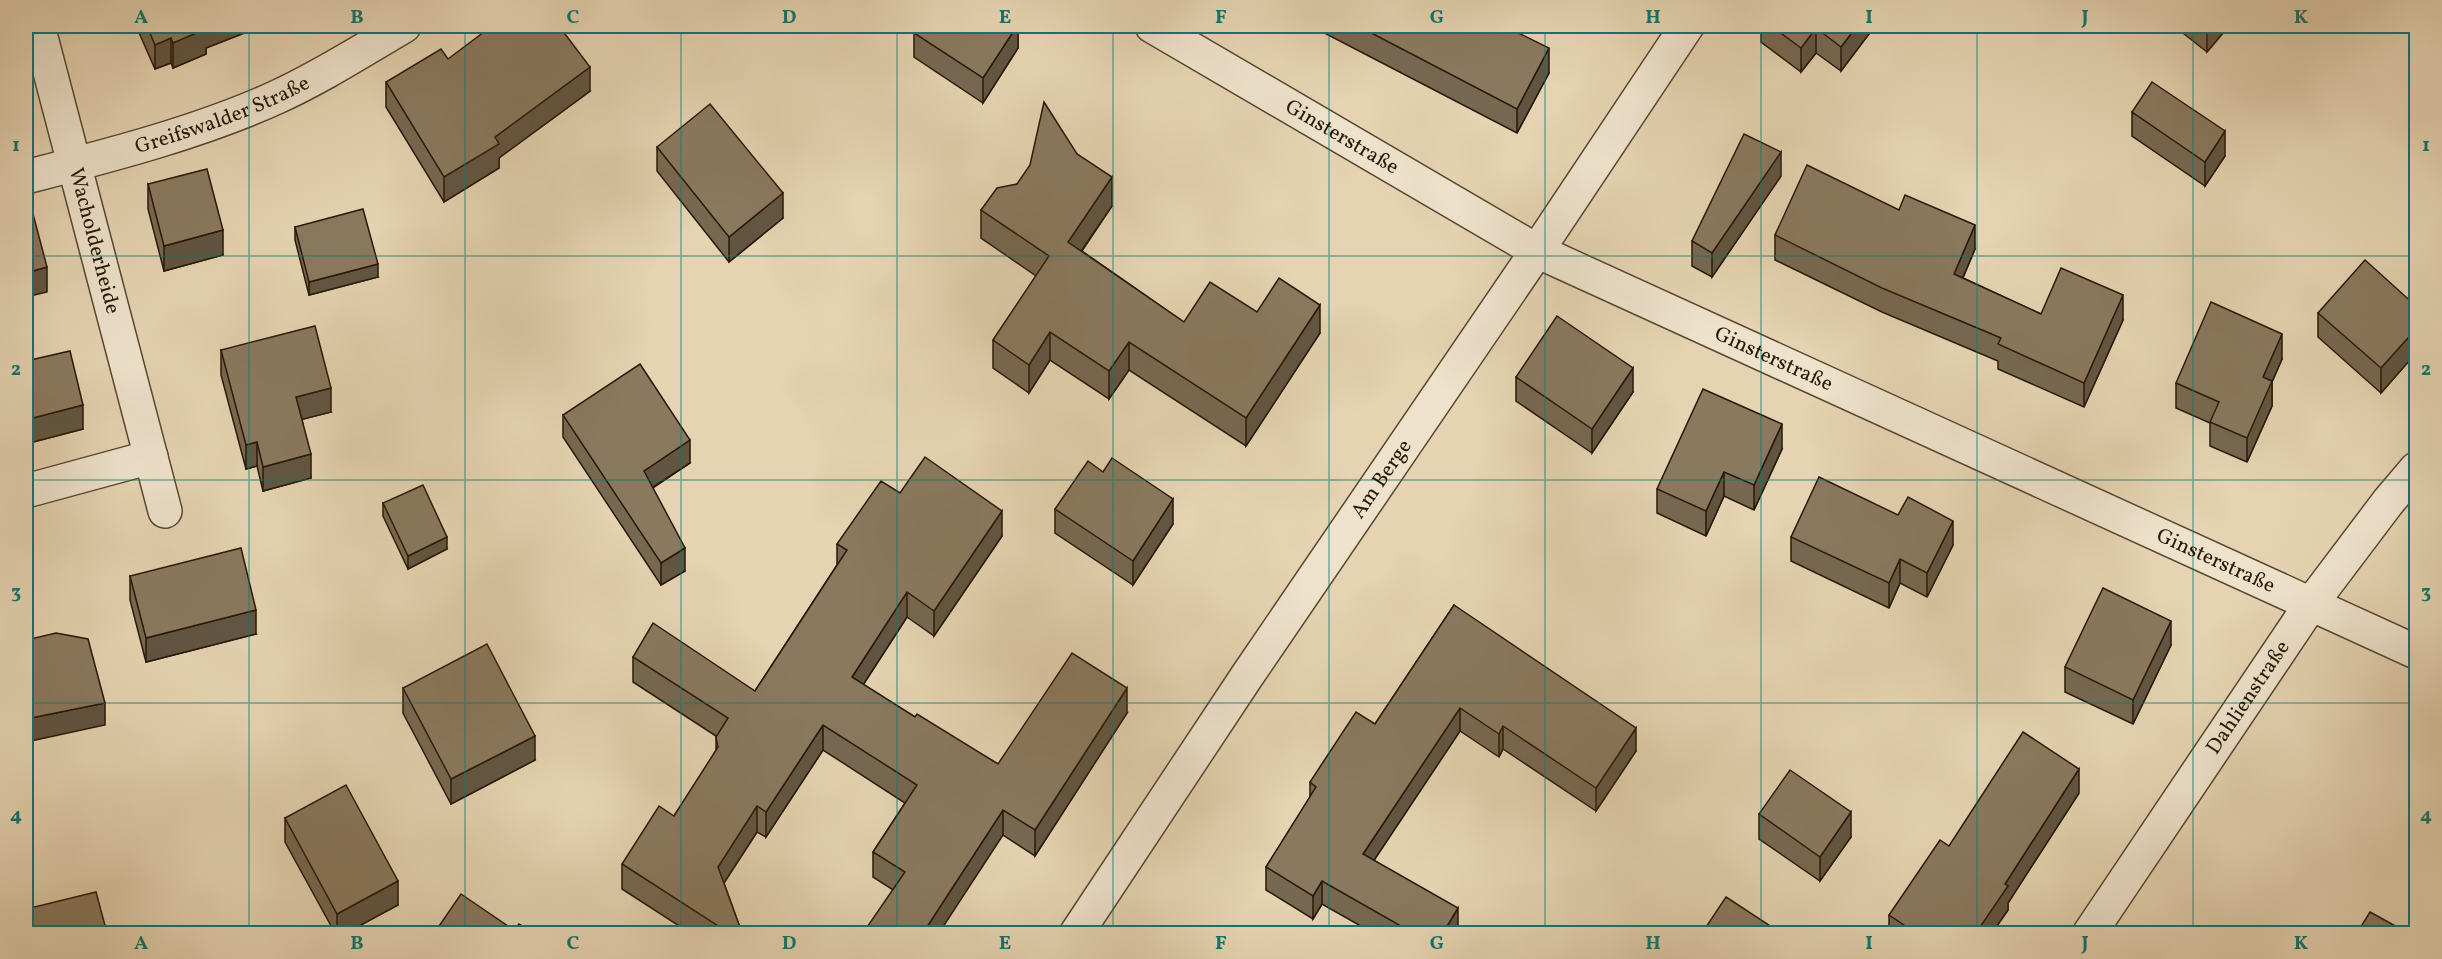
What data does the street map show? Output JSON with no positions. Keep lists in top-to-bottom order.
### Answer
{
  "streets": {
    "street": [
      "Greifswalder Straße",
      "Ginsterstraße",
      "Wacholderheide",
      "Am Berge",
      "Dahlienstraße"
    ]
  },
  "crossings": [
    ["Greifswalder Straße", "Wacholderheide"],
    ["Ginsterstraße", "Am Berge"],
    ["Ginsterstraße", "Dahlienstraße"]
  ],
  "grid": {
    "columns": [
      "A",
      "B",
      "C",
      "D",
      "E",
      "F",
      "G",
      "H",
      "I",
      "J",
      "K"
    ],
    "rows": [
      "1",
      "2",
      "3",
      "4"
    ]
  }
}
